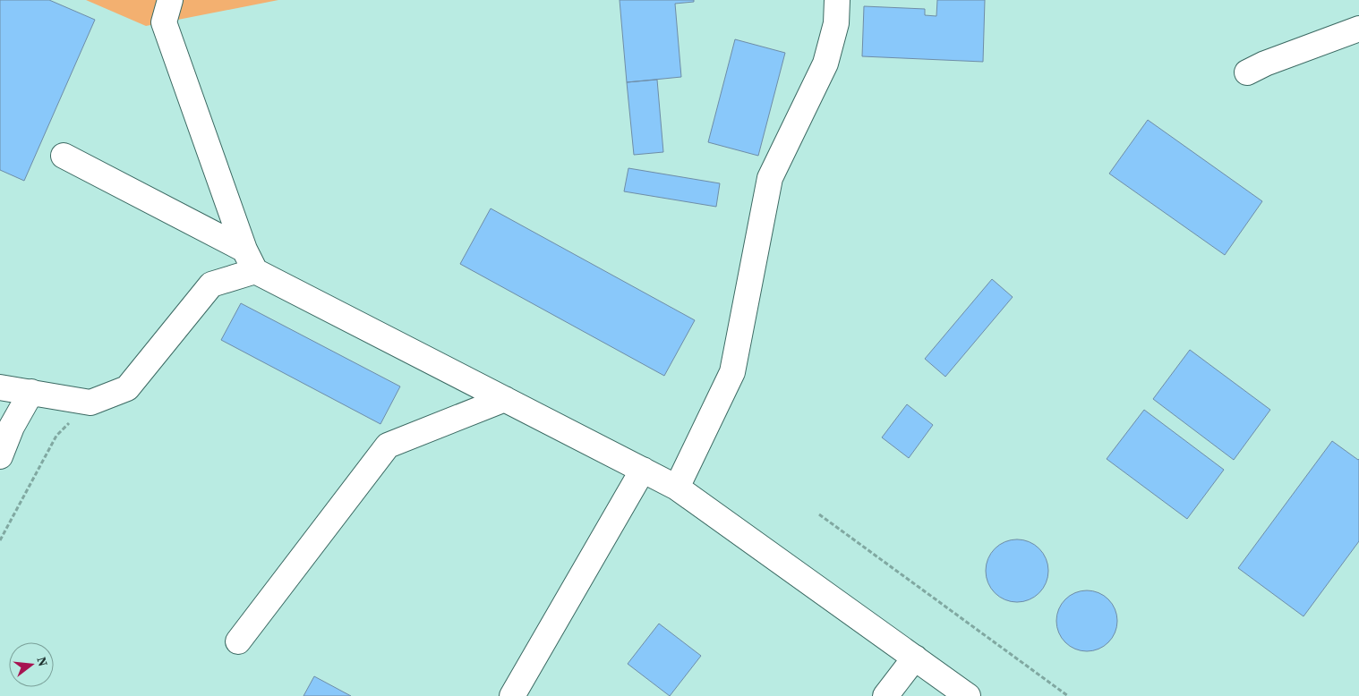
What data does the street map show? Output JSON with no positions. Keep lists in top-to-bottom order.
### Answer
{
  "north": "right"
}
